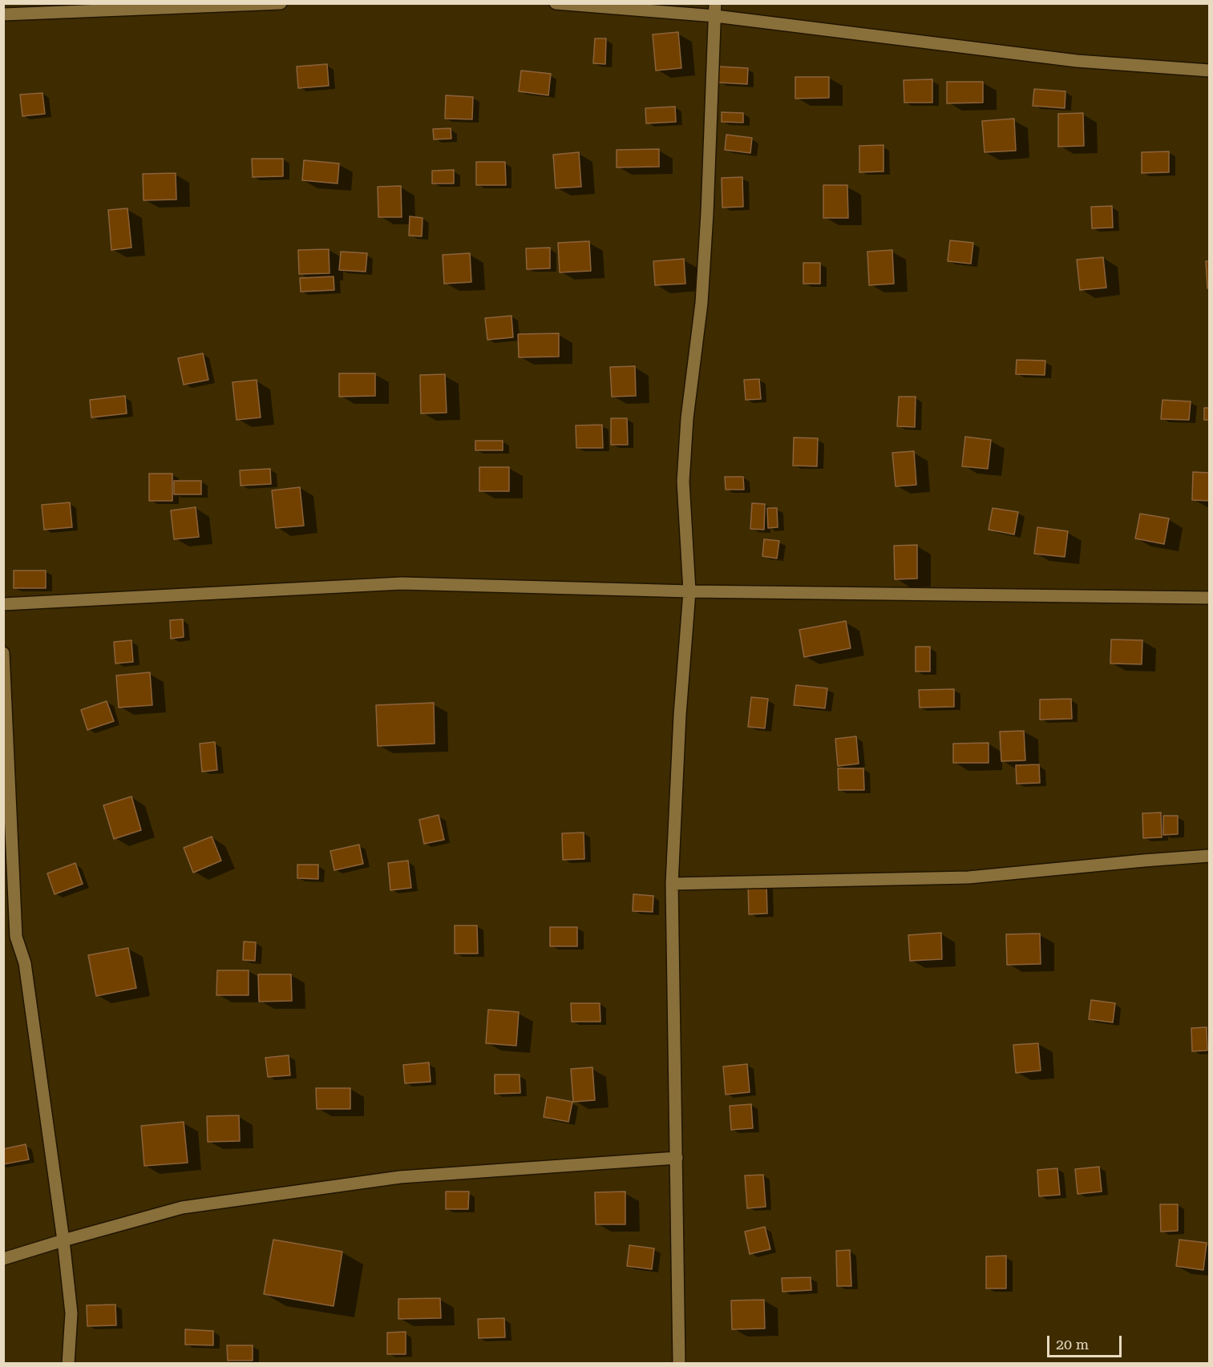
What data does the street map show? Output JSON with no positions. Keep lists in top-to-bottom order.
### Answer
{
  "scale_bar": "20 m"
}
